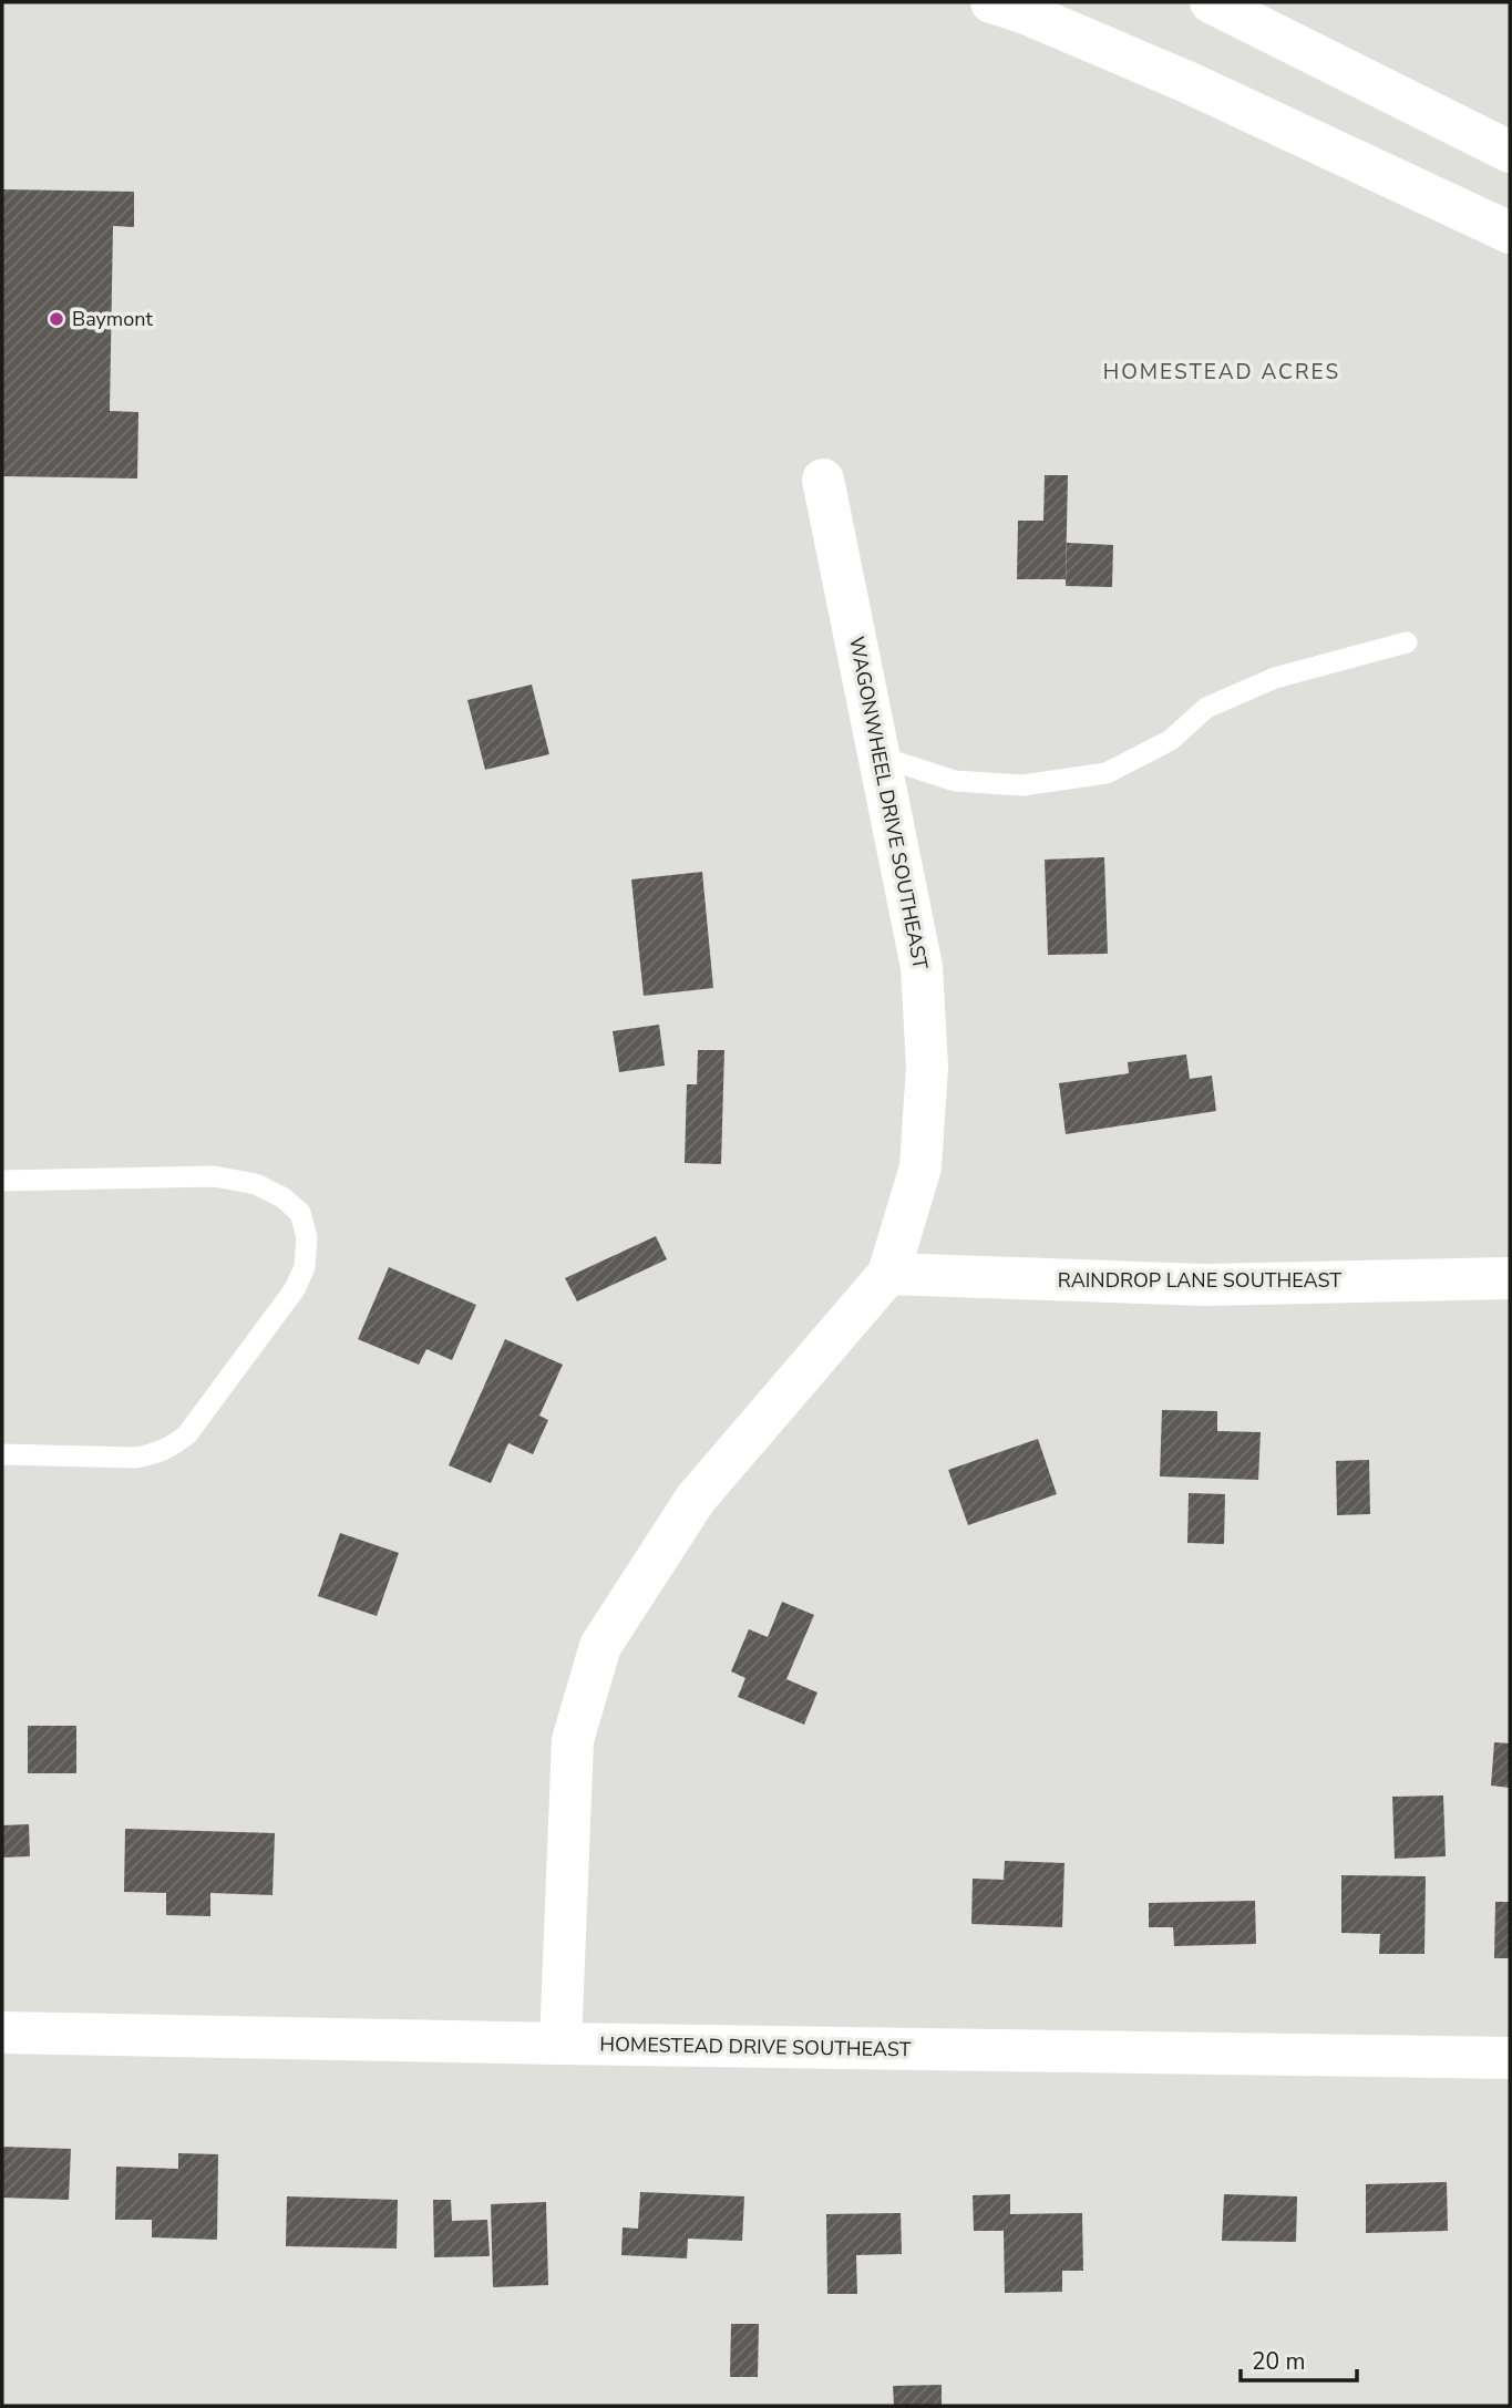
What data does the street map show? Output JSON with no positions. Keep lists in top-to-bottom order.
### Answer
{
  "streets": {
    "main road": ["WAGONWHEEL DRIVE SOUTHEAST", "RAINDROP LANE SOUTHEAST", "HOMESTEAD DRIVE SOUTHEAST"]
  },
  "crossings": [
    ["WAGONWHEEL DRIVE SOUTHEAST", "RAINDROP LANE SOUTHEAST"],
    ["WAGONWHEEL DRIVE SOUTHEAST", "HOMESTEAD DRIVE SOUTHEAST"]
  ],
  "districts": ["HOMESTEAD ACRES"],
  "places": ["Baymont"],
  "scale_bar": "20 m"
}
